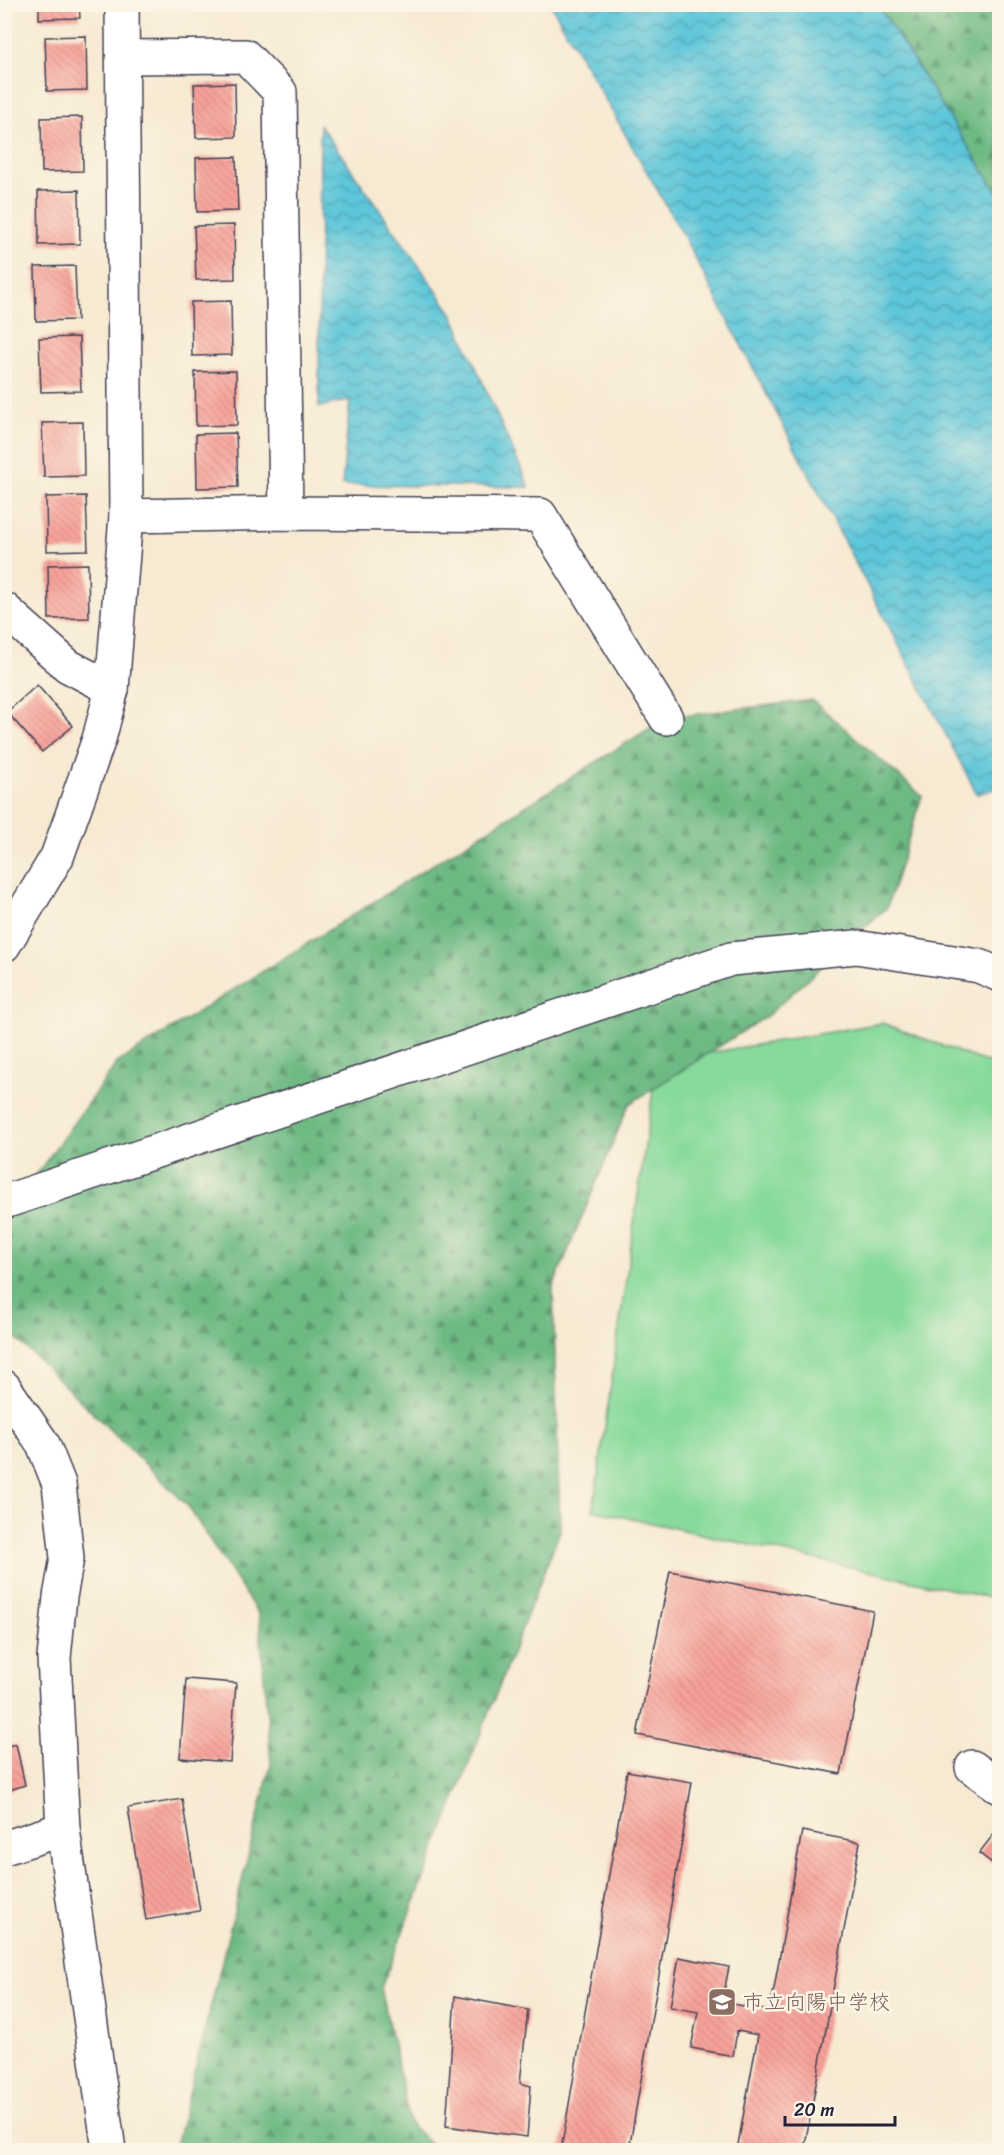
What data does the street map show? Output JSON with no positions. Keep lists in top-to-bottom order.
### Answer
{
  "places": {
    "school or university": ["市立向陽中学校"]
  },
  "scale_bar": "20 m"
}
